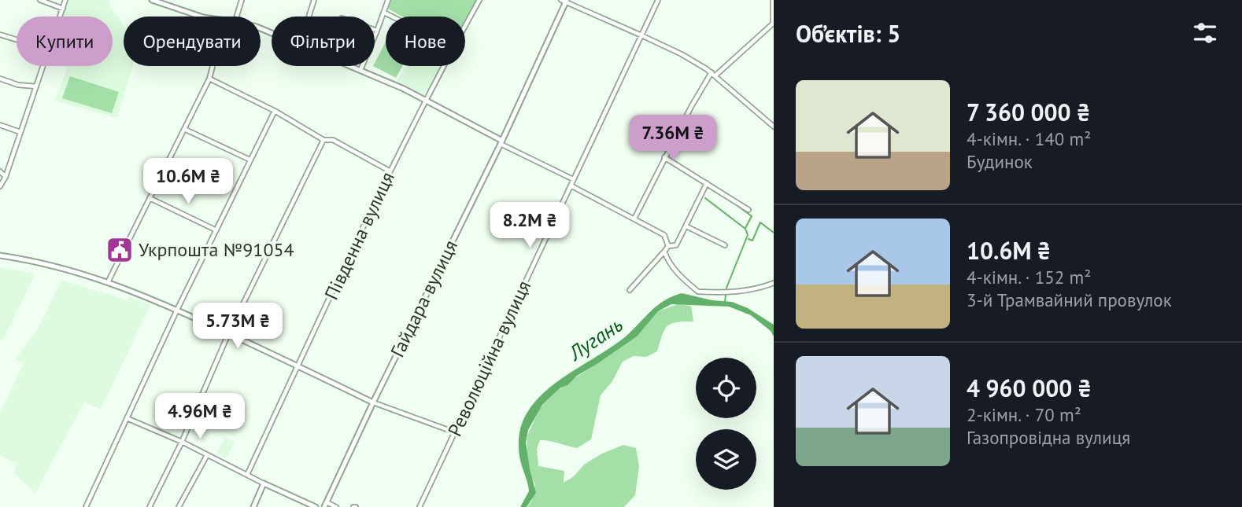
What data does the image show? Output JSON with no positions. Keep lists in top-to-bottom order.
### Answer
{
  "streets": {
    "street": ["Південна вулиця", "Гайдара вулиця", "Революційна вулиця"]
  },
  "water": ["Лугань"],
  "places": {
    "public building": ["Укрпошта №91054"]
  },
  "page": {
    "heading": "Об’єктів: 5",
    "chip": [
      "Купити",
      "Орендувати",
      "Фільтри",
      "Нове"
    ],
    "list": [
      {
        "name": "7 360 000 ₴",
        "note": "4-кімн. · 140 m² · Будинок"
      },
      {
        "name": "10.6M ₴",
        "note": "4-кімн. · 152 m² · 3-й Трамвайний провулок"
      },
      {
        "name": "4 960 000 ₴",
        "note": "2-кімн. · 70 m² · Газопровідна вулиця"
      }
    ],
    "price": [
      "7.36M ₴",
      "10.6M ₴",
      "8.2M ₴",
      "5.73M ₴",
      "4.96M ₴"
    ]
  }
}
